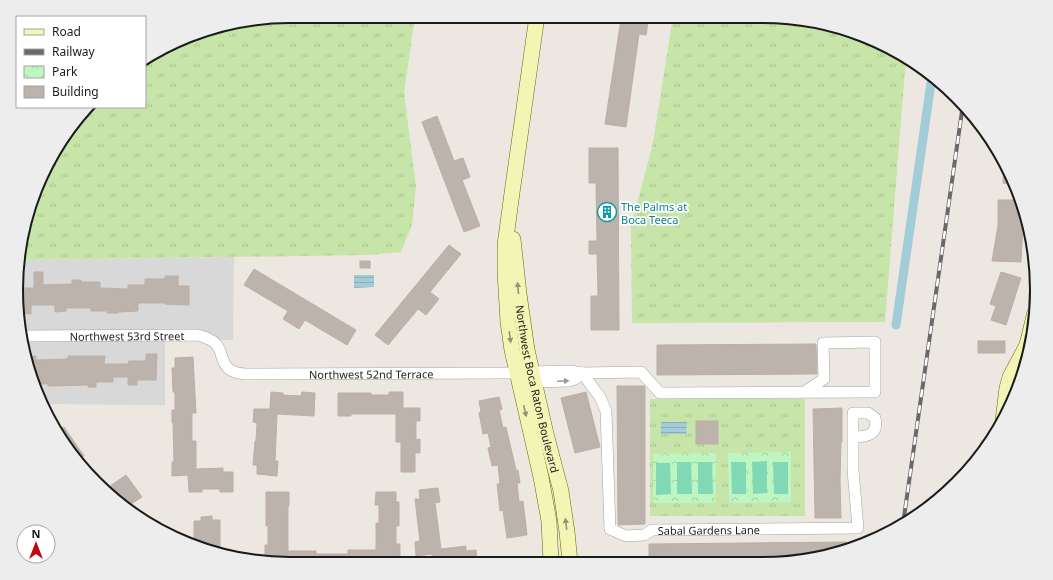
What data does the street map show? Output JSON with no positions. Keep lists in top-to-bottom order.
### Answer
{
  "streets": {
    "street": [
      "Northwest 53rd Street",
      "Northwest 52nd Terrace",
      "Northwest Boca Raton Boulevard",
      "Sabal Gardens Lane"
    ]
  },
  "crossings": [
    ["Northwest 53rd Street", "Northwest 52nd Terrace"],
    ["Northwest 52nd Terrace", "Northwest Boca Raton Boulevard"]
  ],
  "places": {
    "building": ["The Palms at Boca Teeca"]
  },
  "legend": [
    "Road",
    "Railway",
    "Park",
    "Building"
  ],
  "north": "top"
}
